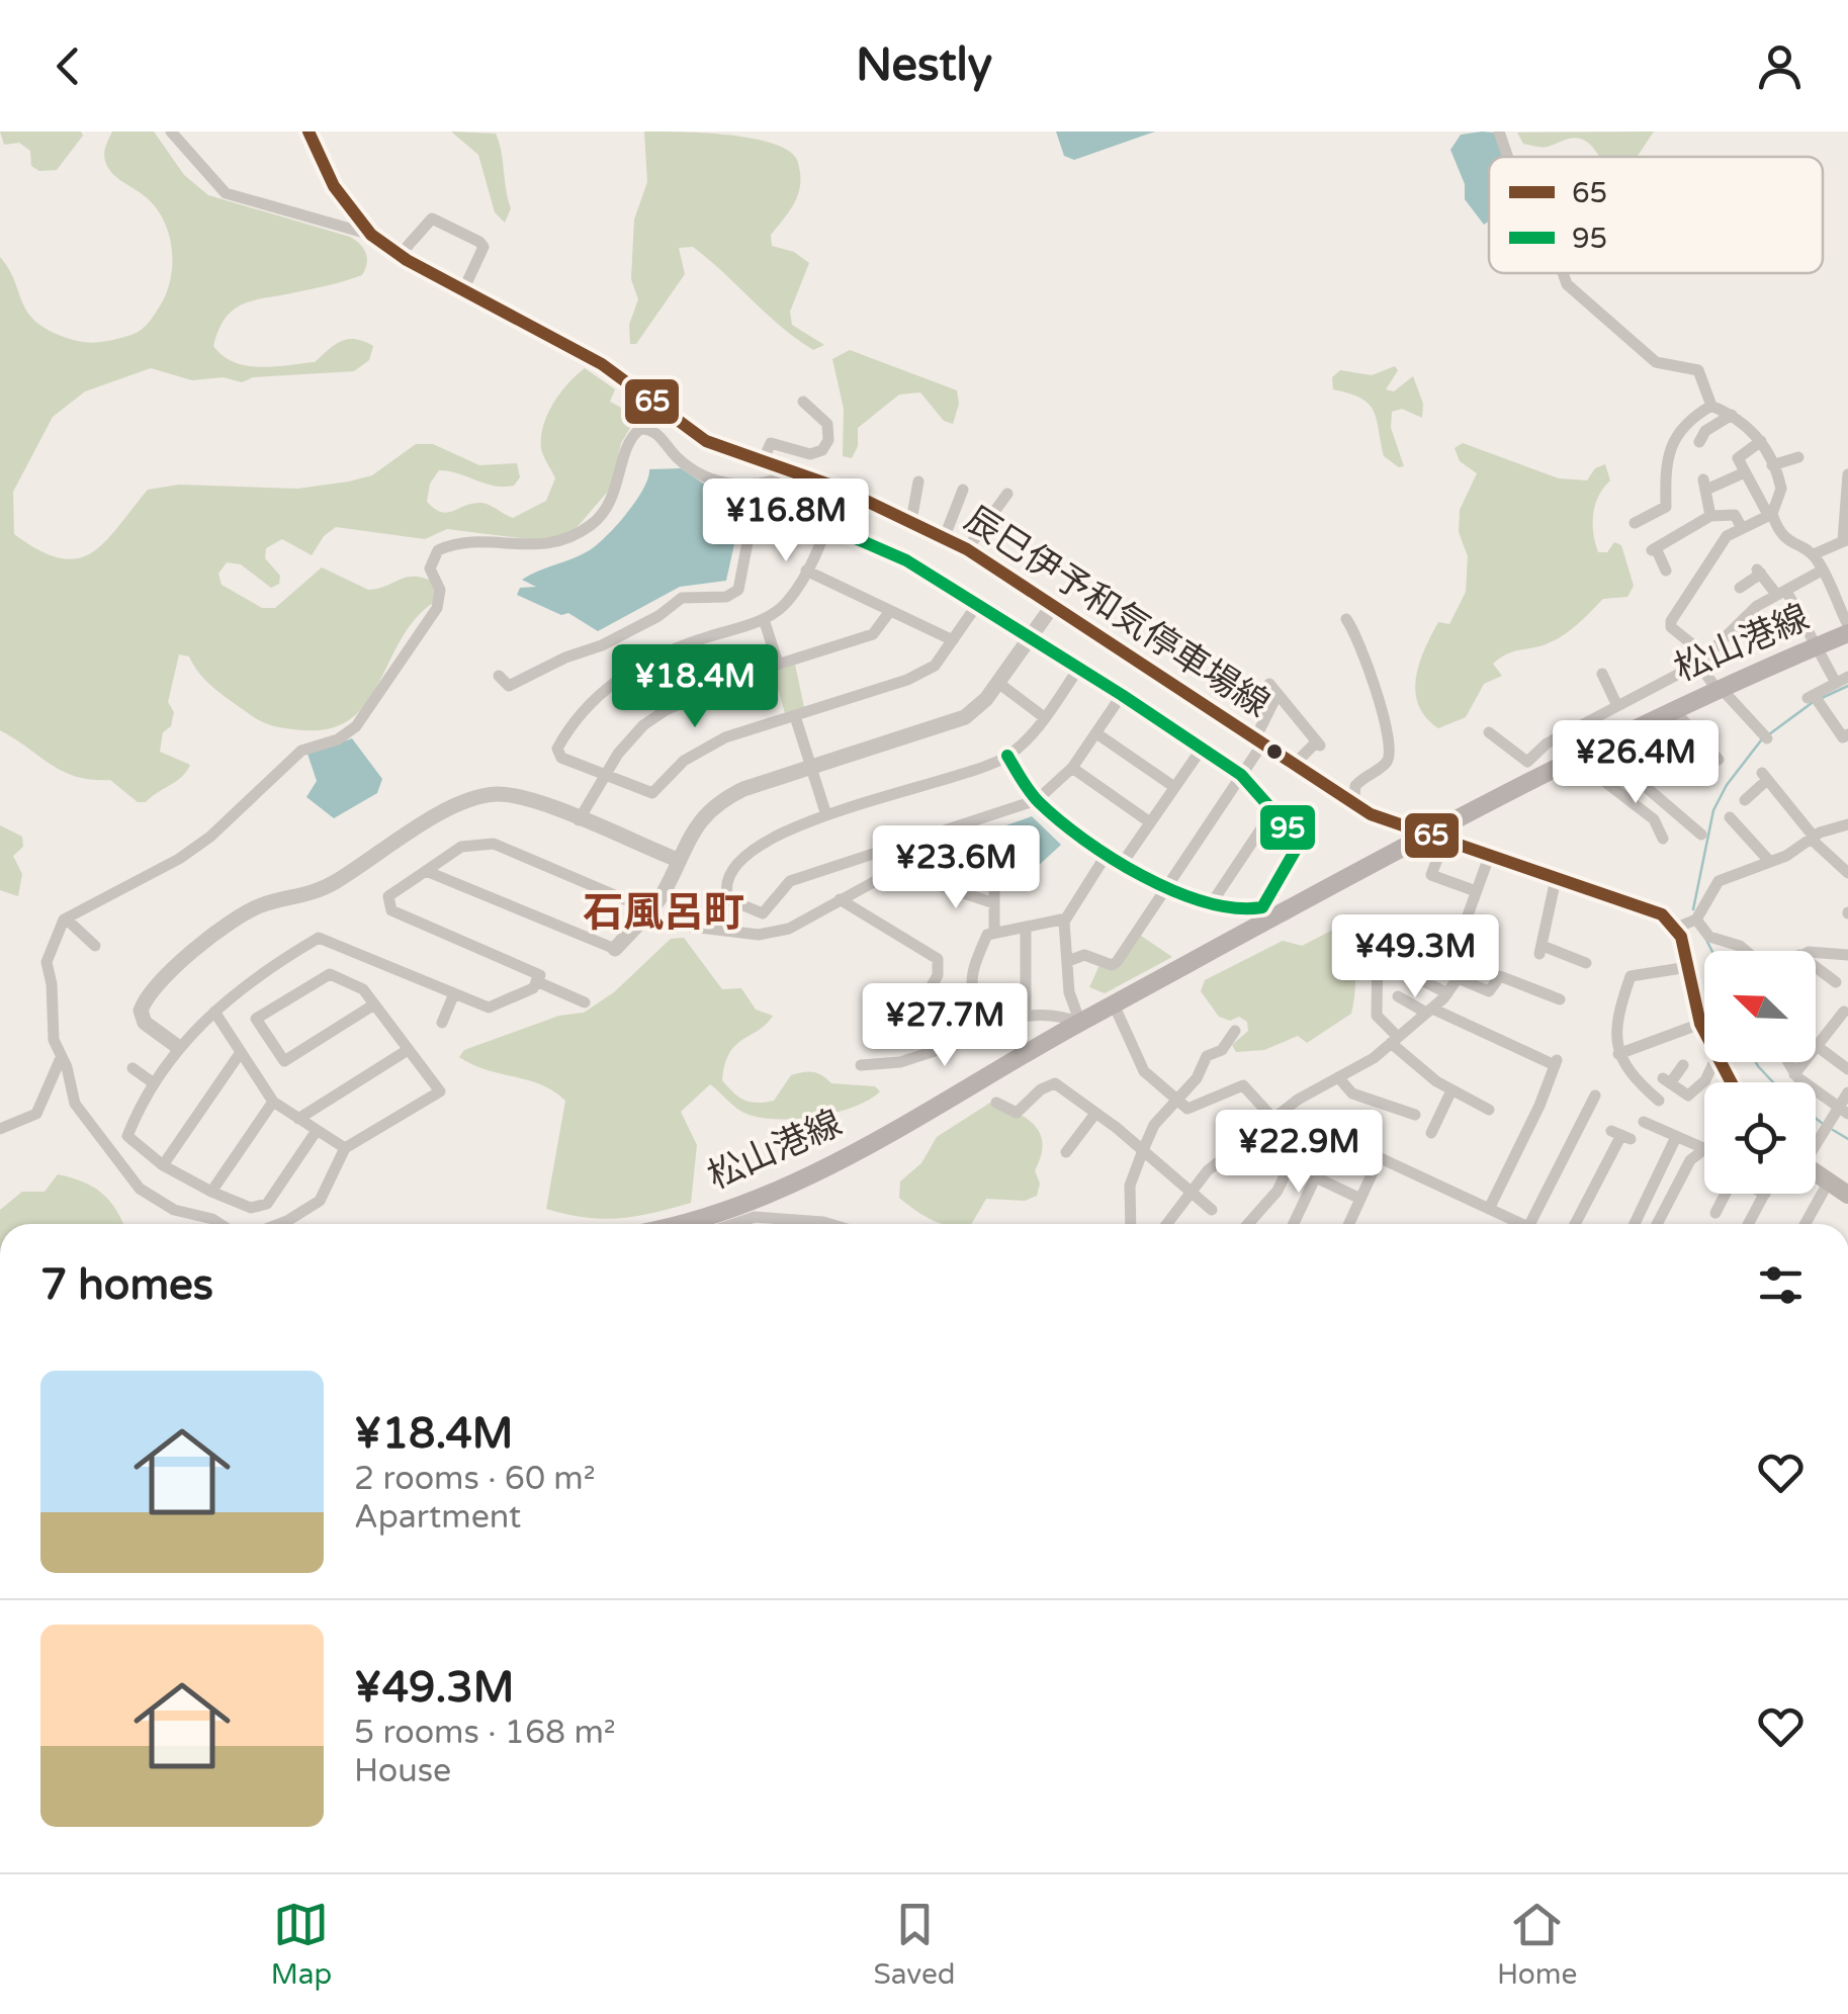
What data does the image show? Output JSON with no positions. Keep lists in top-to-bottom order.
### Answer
{
  "streets": {
    "main road": ["辰巳伊予和気停車場線", "松山港線"]
  },
  "crossings": [
    ["辰巳伊予和気停車場線", "松山港線"]
  ],
  "districts": ["石風呂町"],
  "lines": ["transit line 65", "transit line 95"],
  "legend": ["65", "95"],
  "north": "top left",
  "page": {
    "header": "Nestly",
    "price": [
      "¥16.8M",
      "¥18.4M",
      "¥26.4M",
      "¥23.6M",
      "¥49.3M",
      "¥27.7M",
      "¥22.9M"
    ],
    "heading": "7 homes",
    "list": [
      {
        "name": "¥18.4M",
        "note": "2 rooms · 60 m² · Apartment"
      },
      {
        "name": "¥49.3M",
        "note": "5 rooms · 168 m² · House"
      }
    ],
    "tabs": ["Map", "Saved", "Home"]
  }
}
